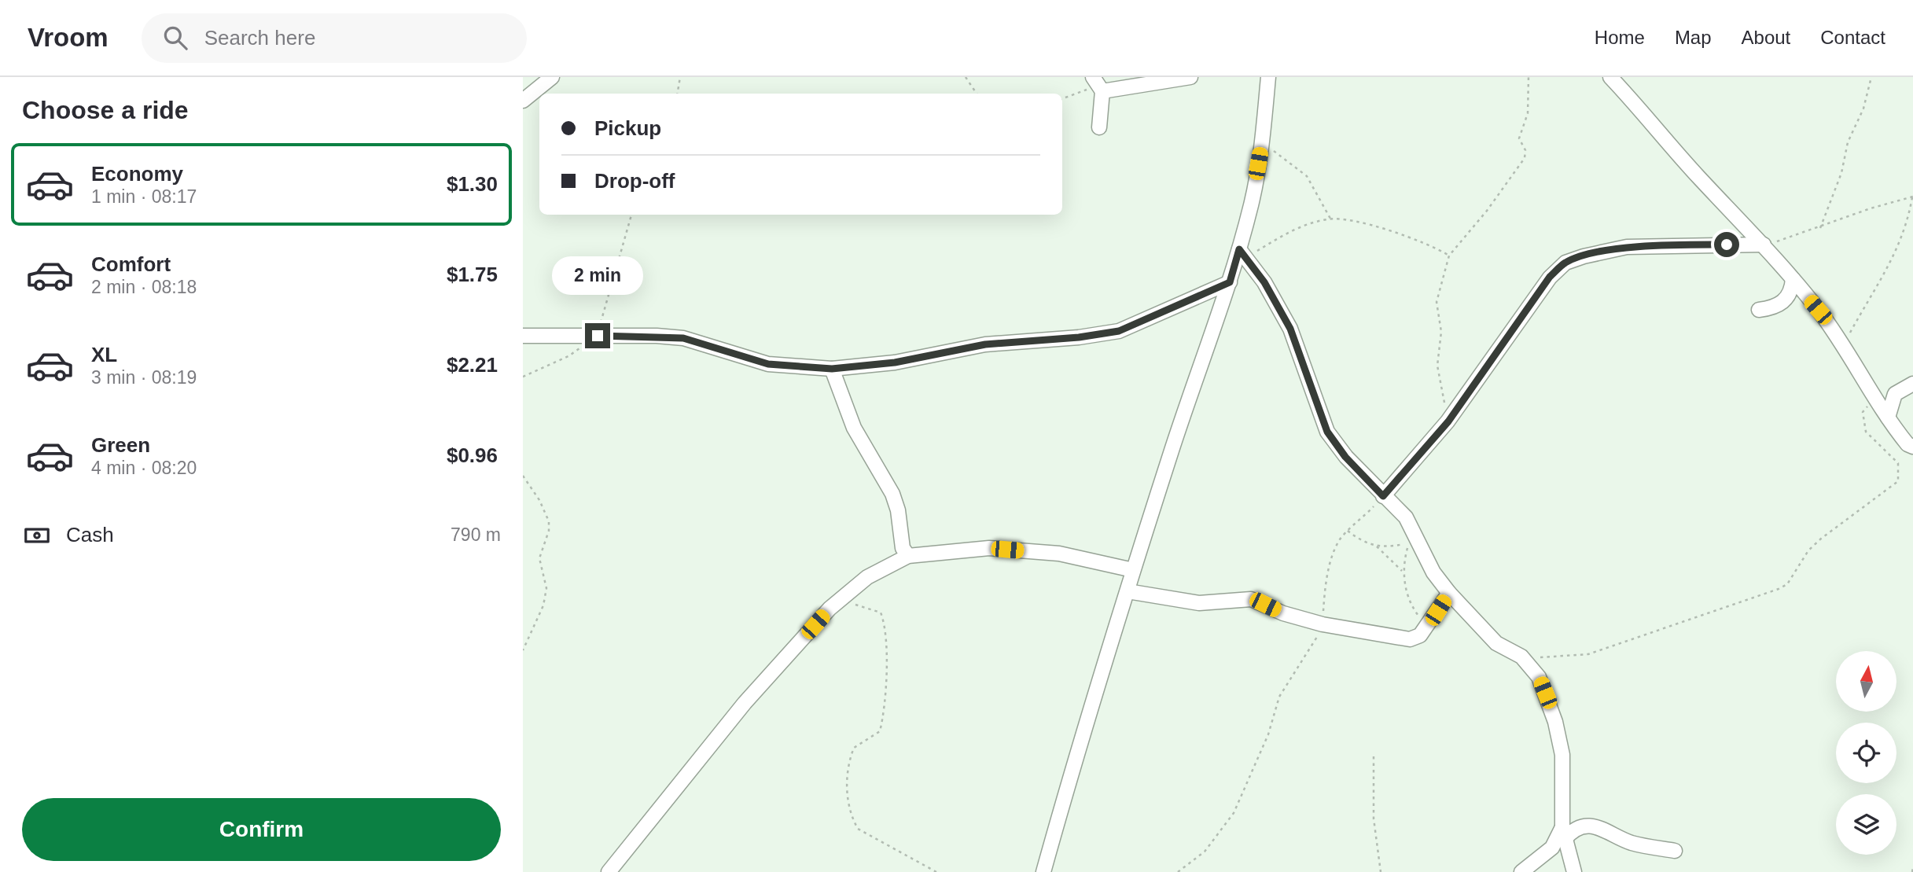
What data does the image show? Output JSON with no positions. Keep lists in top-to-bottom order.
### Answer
{
  "north": "top",
  "page": {
    "header": "Vroom",
    "search": "Search here",
    "nav": [
      "Home",
      "Map",
      "About",
      "Contact"
    ],
    "heading": "Choose a ride",
    "banner": ["Pickup", "Drop-off"],
    "list": [
      {
        "name": "Economy",
        "note": "1 min · 08:17",
        "value": "$1.30"
      },
      {
        "name": "Comfort",
        "note": "2 min · 08:18",
        "value": "$1.75"
      },
      {
        "name": "XL",
        "note": "3 min · 08:19",
        "value": "$2.21"
      },
      {
        "name": "Green",
        "note": "4 min · 08:20",
        "value": "$0.96"
      }
    ],
    "bubble": "2 min",
    "pay": ["Cash", "790 m"],
    "buttons": "Confirm"
  }
}
